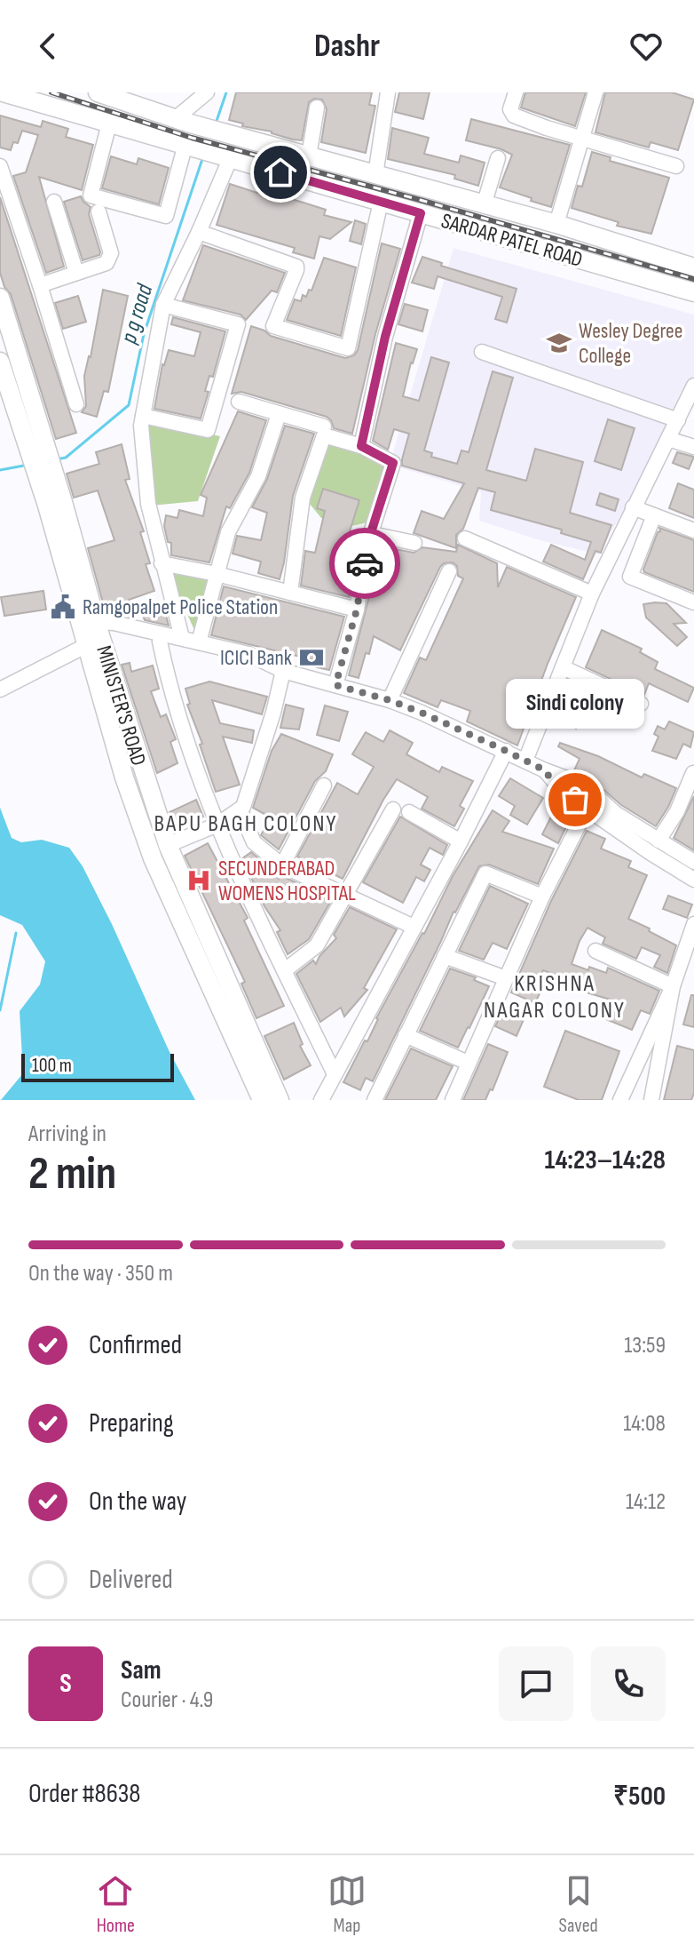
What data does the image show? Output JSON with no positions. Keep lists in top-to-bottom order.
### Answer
{
  "streets": {
    "main road": ["SARDAR PATEL ROAD", "MINISTER'S ROAD"]
  },
  "districts": ["BAPU BAGH COLONY", "KRISHNA NAGAR COLONY"],
  "water": ["p g road"],
  "places": {
    "school or university": ["Wesley Degree College"],
    "public building": ["Ramgopalpet Police Station"],
    "bank": ["ICICI Bank"],
    "other": ["Sindi colony"],
    "hospital": ["SECUNDERABAD WOMENS HOSPITAL"]
  },
  "scale_bar": "100 m",
  "page": {
    "header": "Dashr",
    "bubble": "Sindi colony",
    "scale": "100 m",
    "heading": ["2 min", "Arriving in", "14:23–14:28"],
    "panel": [
      "Sam",
      "Courier · 4.9",
      "Order #8638",
      "₹500"
    ],
    "bar": "On the way · 350 m",
    "list": [
      ["Confirmed", "13:59"],
      ["Preparing", "14:08"],
      ["On the way", "14:12"],
      "Delivered"
    ],
    "round": "S",
    "tabs": ["Home", "Map", "Saved"]
  }
}
